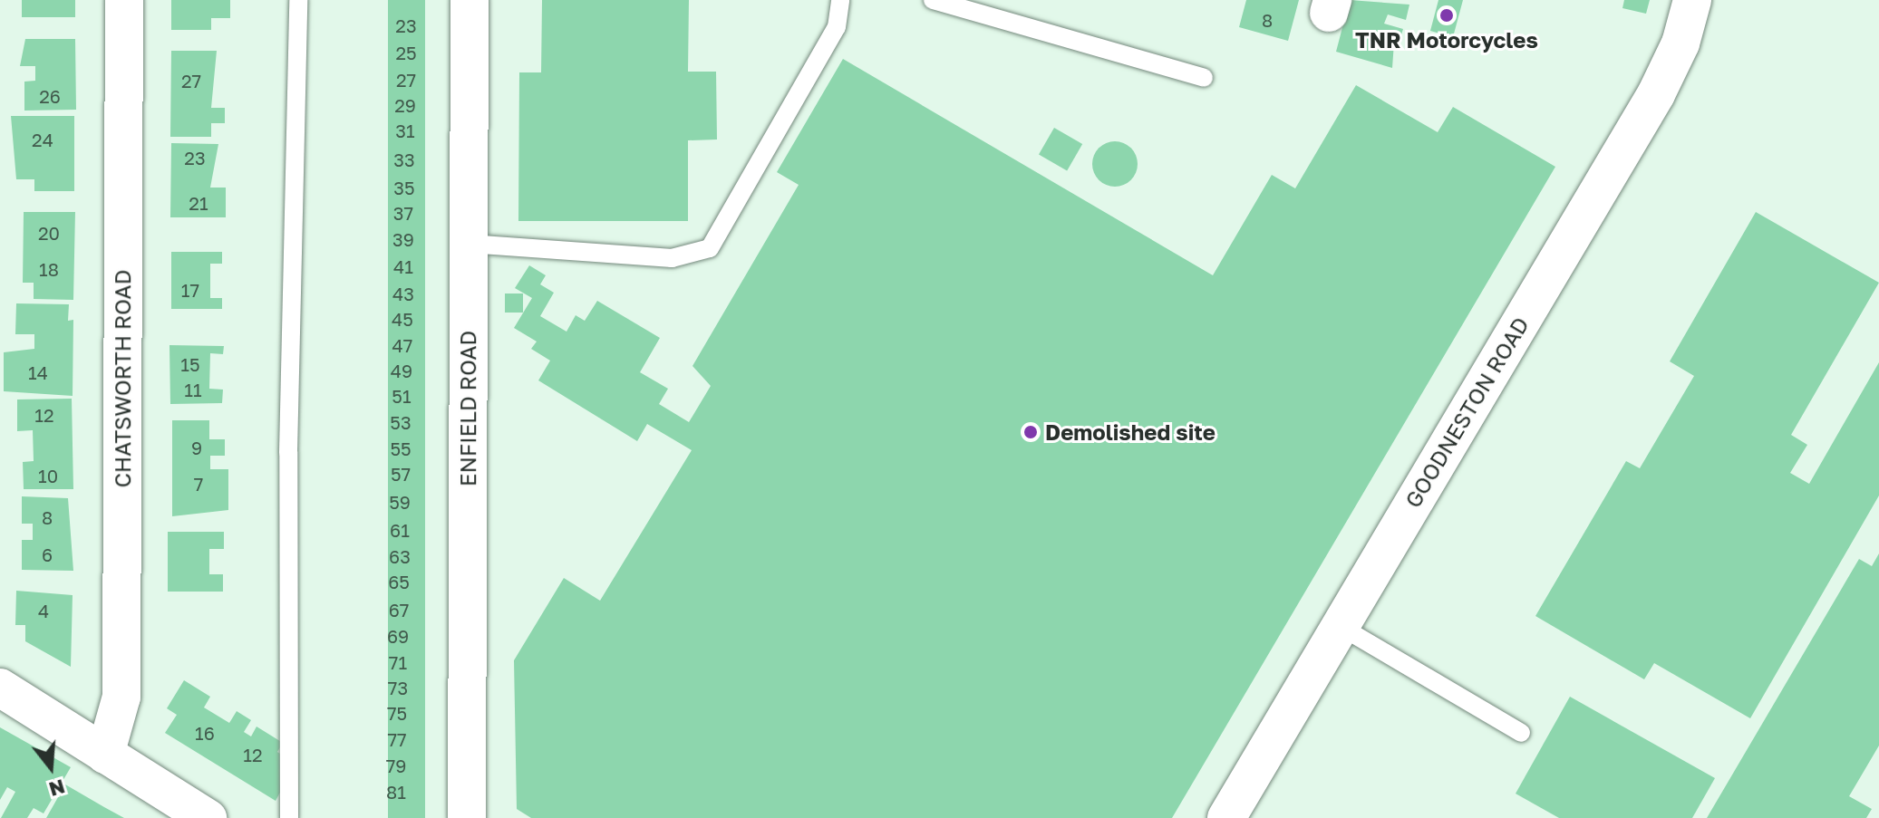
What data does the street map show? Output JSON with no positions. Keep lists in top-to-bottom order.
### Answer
{
  "streets": {
    "street": ["CHATSWORTH ROAD", "ENFIELD ROAD", "GOODNESTON ROAD"]
  },
  "places": ["TNR Motorcycles", "Demolished site"],
  "house_numbers": [
    "8",
    "23",
    "25",
    "27",
    "27",
    "26",
    "29",
    "31",
    "24",
    "23",
    "33",
    "35",
    "21",
    "37",
    "20",
    "39",
    "41",
    "18",
    "17",
    "43",
    "45",
    "47",
    "15",
    "49",
    "14",
    "11",
    "51",
    "12",
    "53",
    "9",
    "55",
    "57",
    "10",
    "7",
    "59",
    "8",
    "61",
    "6",
    "63",
    "65",
    "67",
    "4",
    "69",
    "71",
    "73",
    "75",
    "16",
    "77",
    "12",
    "79",
    "81"
  ],
  "north": "bottom"
}
